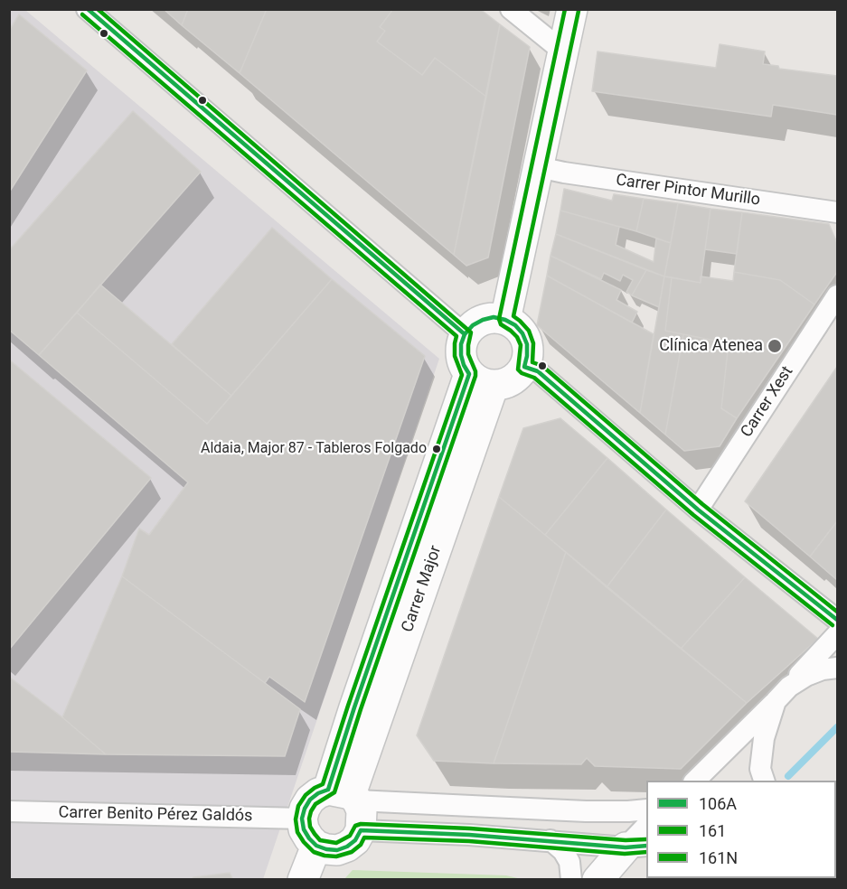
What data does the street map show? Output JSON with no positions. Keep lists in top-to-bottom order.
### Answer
{
  "streets": {
    "street": [
      "Carrer Pintor Murillo",
      "Carrer Xest",
      "Carrer Major",
      "Carrer Benito Pérez Galdós"
    ]
  },
  "crossings": [
    ["Carrer Major", "Carrer Benito Pérez Galdós"]
  ],
  "places": ["Clínica Atenea", "Aldaia, Major 87 - Tableros Folgado"],
  "lines": ["transit line 106A", "transit line 161", "transit line 161N"],
  "legend": ["106A", "161", "161N"]
}
